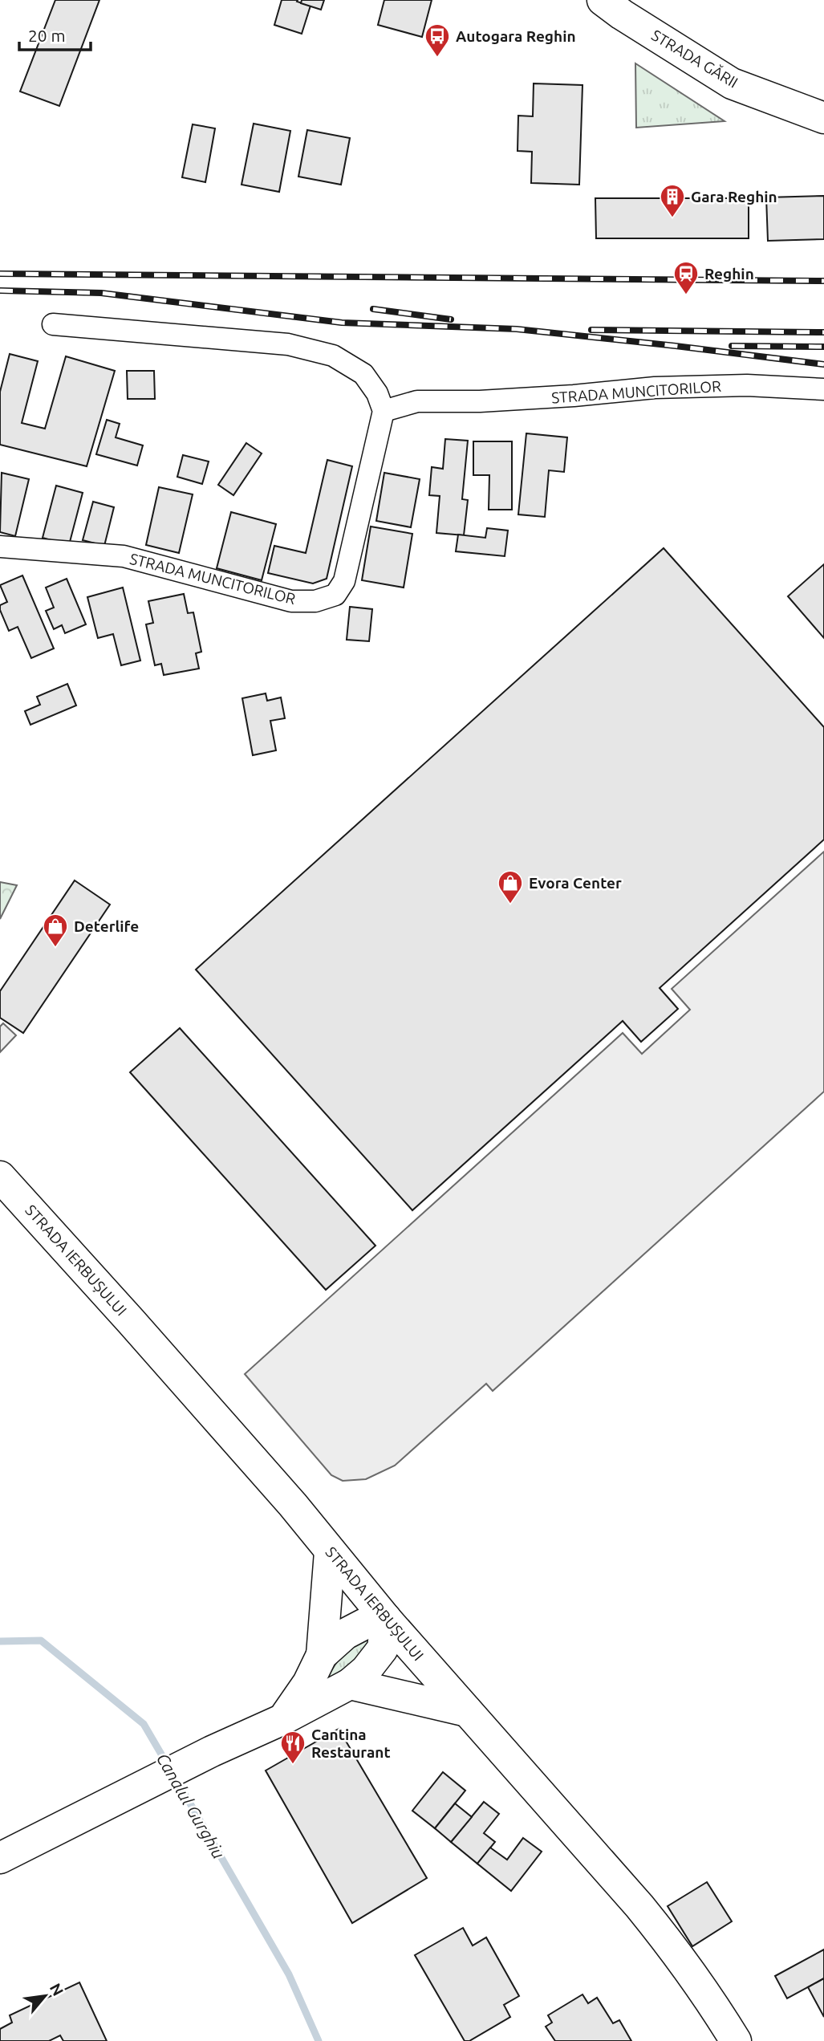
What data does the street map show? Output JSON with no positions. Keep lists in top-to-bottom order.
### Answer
{
  "streets": {
    "main road": ["STRADA GĂRII", "STRADA IERBUȘULUI"],
    "street": ["STRADA MUNCITORILOR"]
  },
  "water": ["Canalul Gurghiu"],
  "places": {
    "bus stop": ["Autogara Reghin"],
    "building": ["Gara Reghin"],
    "station": ["Reghin"],
    "shop": ["Evora Center", "Deterlife"],
    "restaurant": ["Cantina Restaurant"]
  },
  "scale_bar": "20 m",
  "north": "top right"
}
